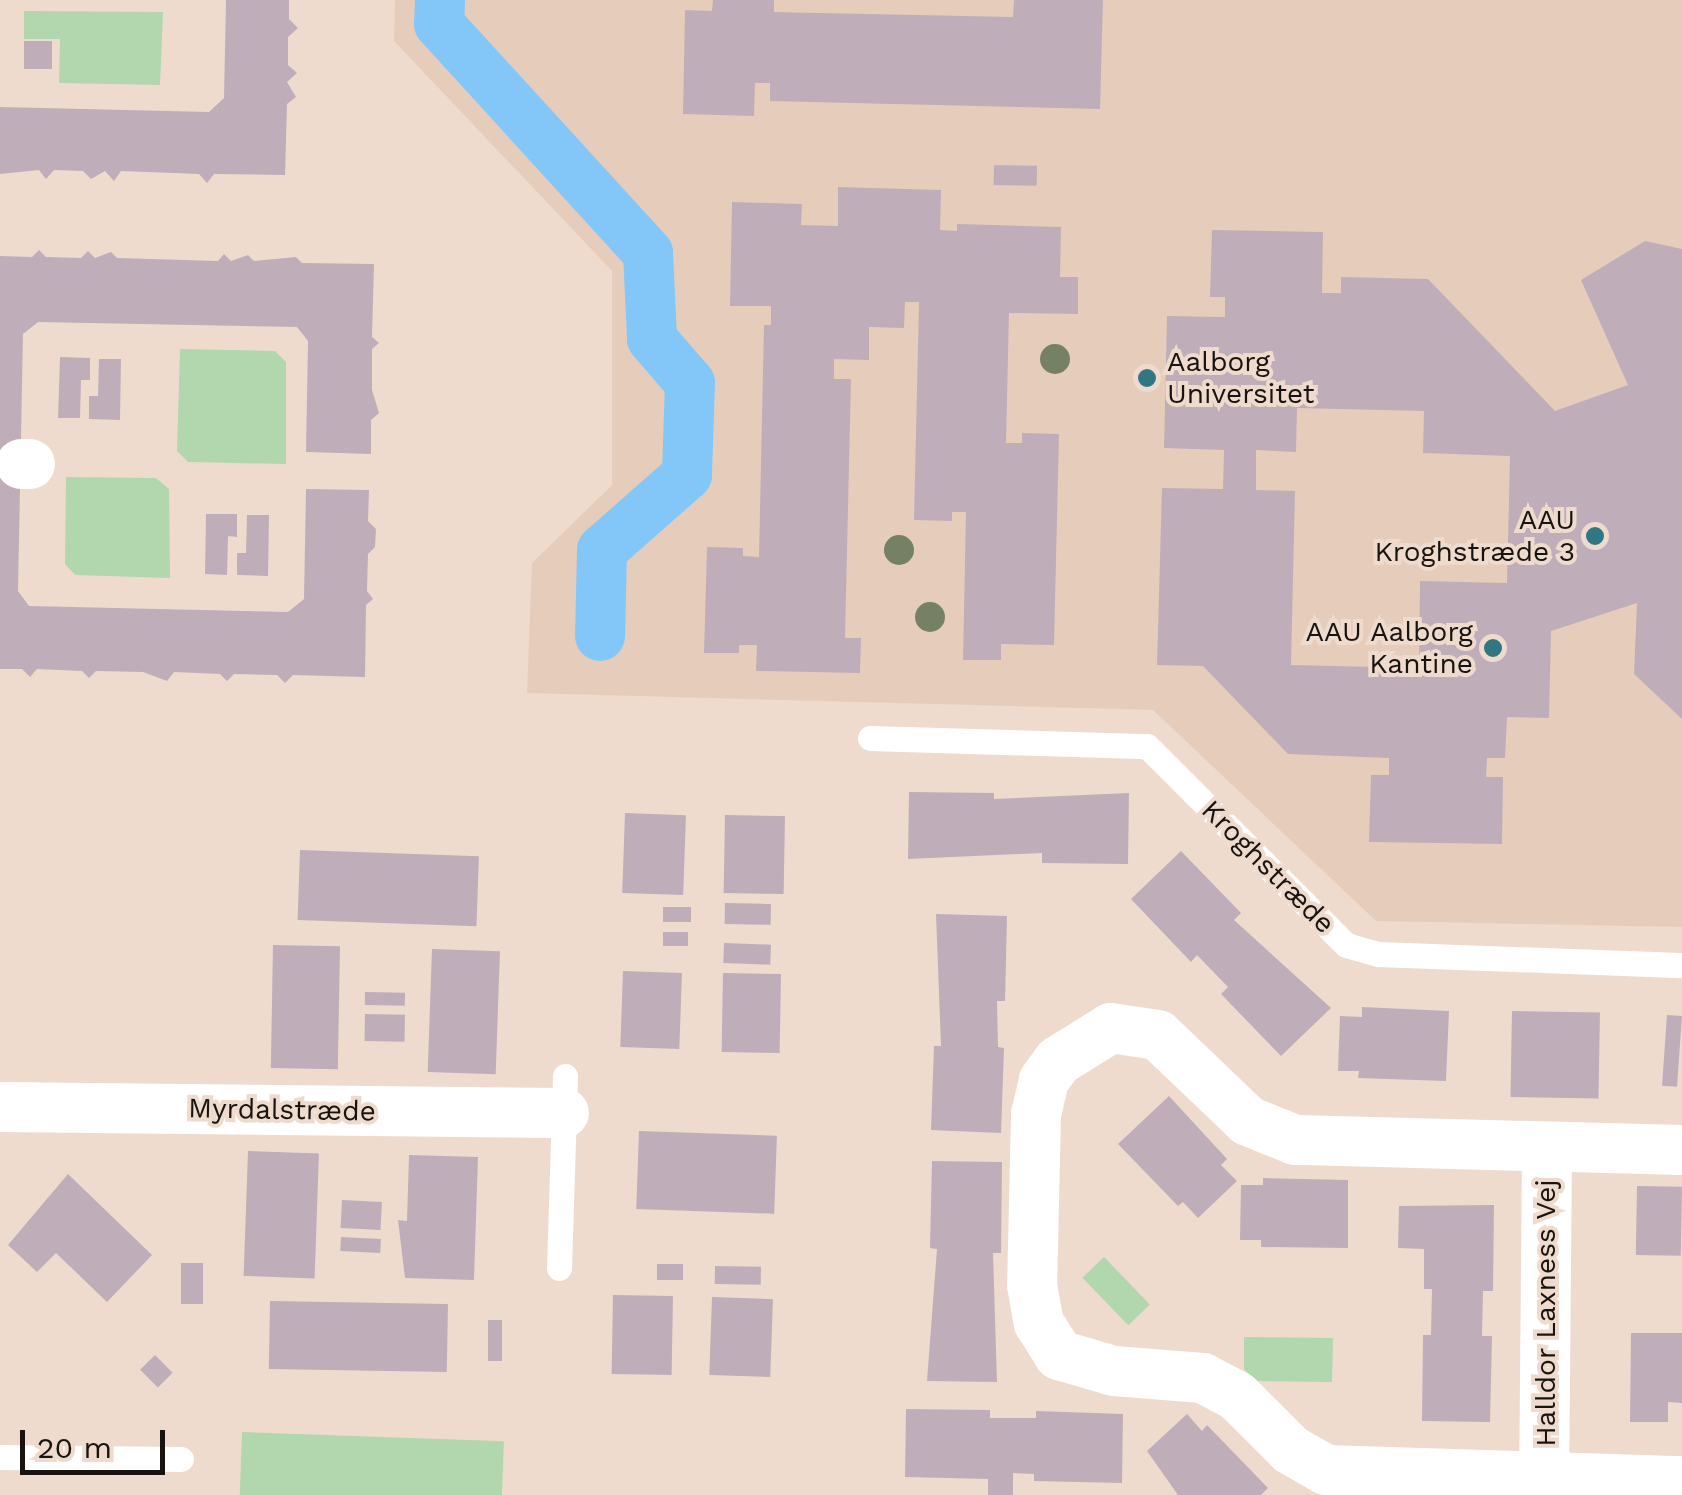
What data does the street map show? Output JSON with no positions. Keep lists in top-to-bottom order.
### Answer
{
  "streets": {
    "street": ["Myrdalstræde", "Halldor Laxness Vej"],
    "lane": ["Kroghstræde"]
  },
  "places": ["Aalborg Universitet", "AAU Kroghstræde 3", "AAU Aalborg Kantine"],
  "scale_bar": "20 m"
}
